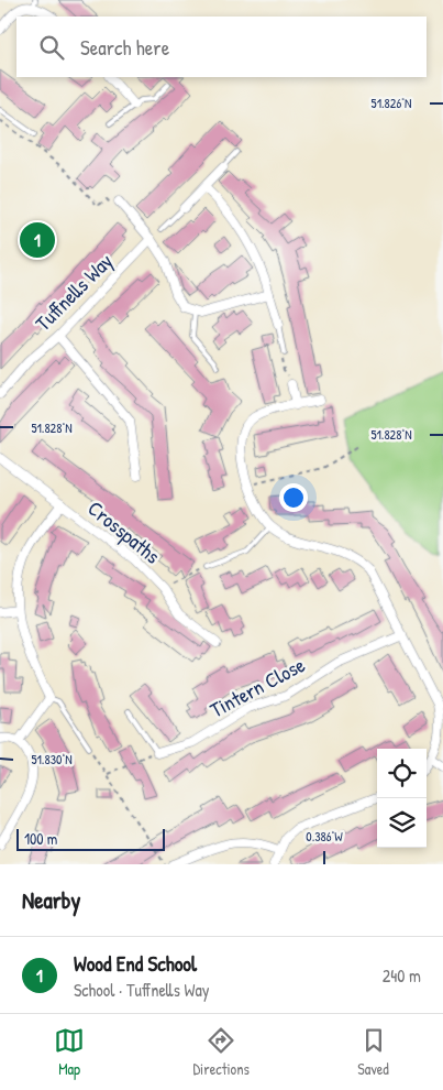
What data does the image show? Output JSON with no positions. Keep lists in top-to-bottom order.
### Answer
{
  "streets": {
    "street": ["Tuffnells Way", "Crosspaths", "Tintern Close"]
  },
  "scale_bar": "100 m",
  "page": {
    "search": "Search here",
    "pins": "1",
    "scale": "100 m",
    "heading": "Nearby",
    "list": [
      {
        "mark": "1",
        "name": "Wood End School",
        "note": "School · Tuffnells Way",
        "value": "240 m"
      }
    ],
    "nav": ["Map", "Directions", "Saved"]
  },
  "coordinates": [
    "51.826°N",
    "51.828°N",
    "51.830°N",
    "0.386°W"
  ]
}
